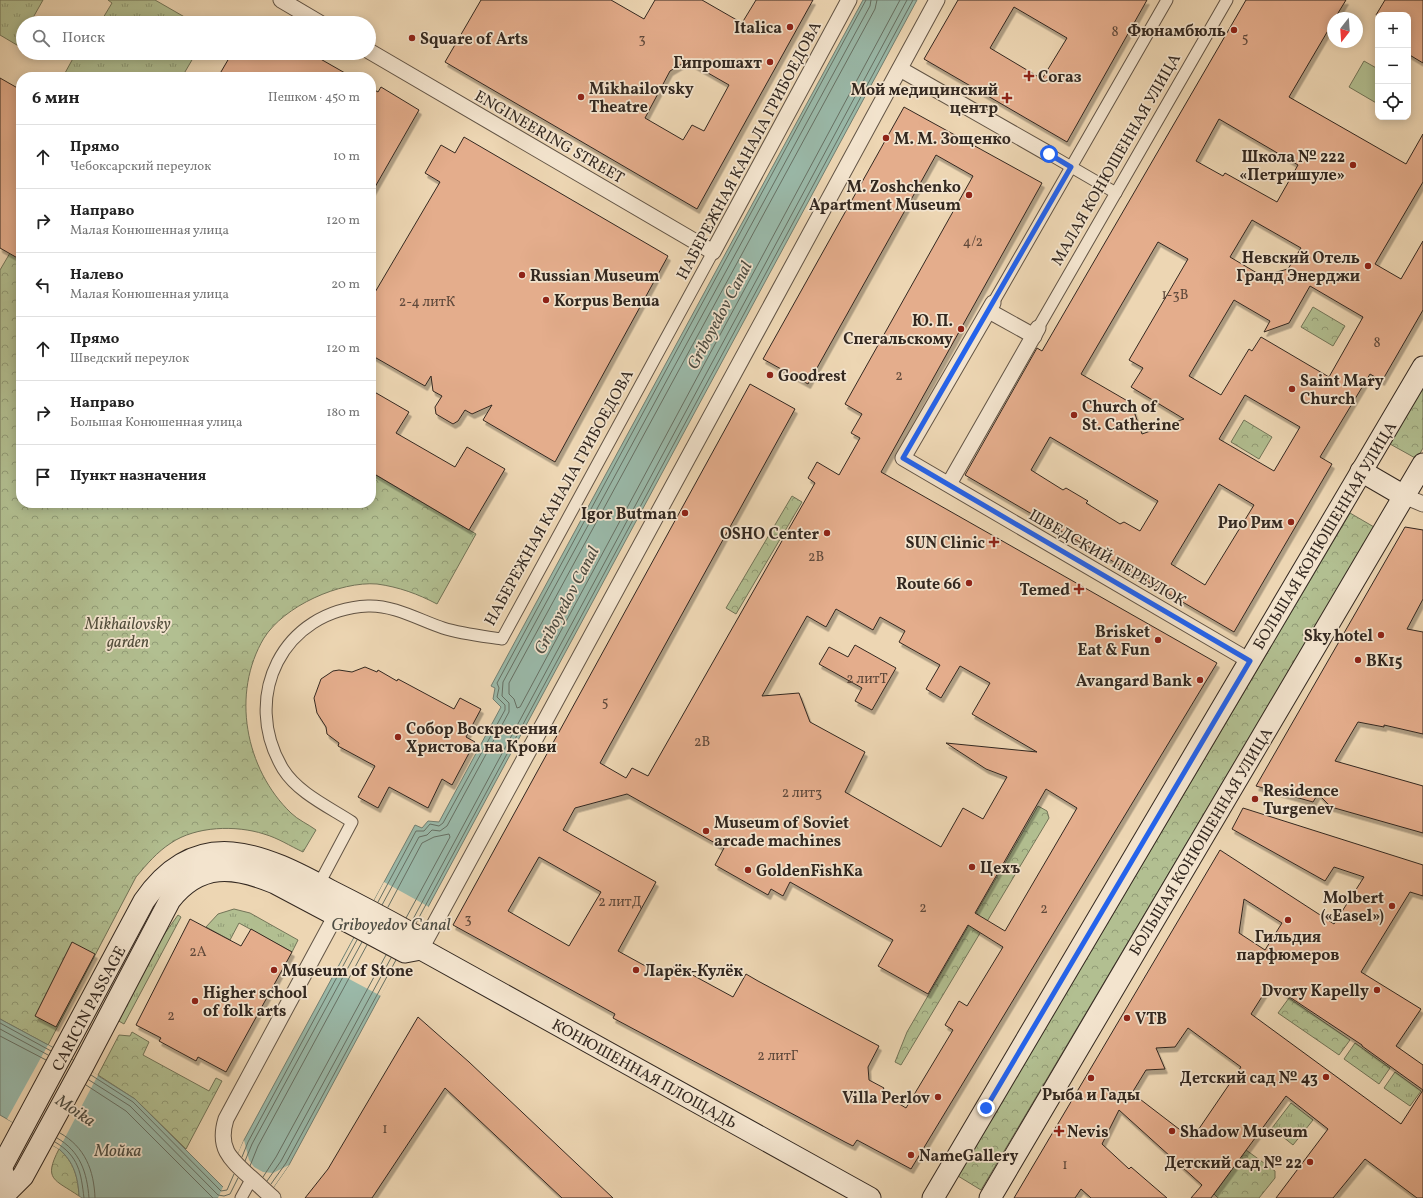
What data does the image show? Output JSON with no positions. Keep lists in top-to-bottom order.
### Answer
{
  "streets": {
    "main road": ["БОЛЬШАЯ КОНЮШЕННАЯ УЛИЦА", "CARICIN PASSAGE", "КОНЮШЕННАЯ ПЛОЩАДЬ"],
    "street": [
      "ENGINEERING STREET",
      "НАБЕРЕЖНАЯ КАНАЛА ГРИБОЕДОВА",
      "МАЛАЯ КОНЮШЕННАЯ УЛИЦА",
      "ШВЕДСКИЙ ПЕРЕУЛОК"
    ]
  },
  "crossings": [
    ["ENGINEERING STREET", "НАБЕРЕЖНАЯ КАНАЛА ГРИБОЕДОВА"],
    ["НАБЕРЕЖНАЯ КАНАЛА ГРИБОЕДОВА", "CARICIN PASSAGE"],
    ["МАЛАЯ КОНЮШЕННАЯ УЛИЦА", "ШВЕДСКИЙ ПЕРЕУЛОК"],
    ["БОЛЬШАЯ КОНЮШЕННАЯ УЛИЦА", "ШВЕДСКИЙ ПЕРЕУЛОК"],
    ["CARICIN PASSAGE", "КОНЮШЕННАЯ ПЛОЩАДЬ"]
  ],
  "water": ["Griboyedov Canal", "Moika", "Мойка"],
  "parks": ["Mikhailovsky garden"],
  "places": {
    "other": [
      "Italica",
      "Фюнамбюль",
      "Square of Arts",
      "Гипрошахт",
      "Mikhailovsky Theatre",
      "М. М. Зощенко",
      "Школа № 222 «Петришуле»",
      "M. Zoshchenko Apartment Museum",
      "Невский Отель Гранд Энерджи",
      "Russian Museum",
      "Korpus Benua",
      "Ю. П. Спегальскому",
      "Goodrest",
      "Saint Mary Church",
      "Church of St. Catherine",
      "Igor Butman",
      "Рио Рим",
      "OSHO Center",
      "Route 66",
      "Sky hotel",
      "Brisket Eat & Fun",
      "BK15",
      "Avangard Bank",
      "Собор Воскресения Христова на Крови",
      "Residence Turgenev",
      "Museum of Soviet arcade machines",
      "Цехъ",
      "GoldenFishKa",
      "Molbert («Easel»)",
      "Гильдия парфюмеров",
      "Museum of Stone",
      "Ларёк-Кулёк",
      "Dvory Kapelly",
      "Higher school of folk arts",
      "VTB",
      "Детский сад № 43",
      "Рыба и Гады",
      "Villa Perlov",
      "Shadow Museum",
      "NameGallery",
      "Детский сад № 22"
    ],
    "health": [
      "Согаз",
      "Мой медицинский центр",
      "SUN Clinic",
      "Temed",
      "Nevis"
    ]
  },
  "house_numbers": [
    "8",
    "5",
    "3",
    "4/2",
    "1-3В",
    "2-4 литК",
    "8",
    "2",
    "2В",
    "2 литТ",
    "5",
    "2В",
    "2 лит3",
    "2 литД",
    "2",
    "2",
    "3",
    "2А",
    "2",
    "2 литГ",
    "1",
    "1"
  ],
  "north": "bottom",
  "page": {
    "map_buttons": ["+", "−"],
    "search": "Поиск",
    "heading": ["6 мин", "Пешком · 450 m"],
    "list": [
      ["Прямо", "Чебоксарский переулок", "10 m"],
      ["Направо", "Малая Конюшенная улица", "120 m"],
      ["Налево", "Малая Конюшенная улица", "20 m"],
      ["Прямо", "Шведский переулок", "120 m"],
      ["Направо", "Большая Конюшенная улица", "180 m"],
      "Пункт назначения"
    ]
  }
}
